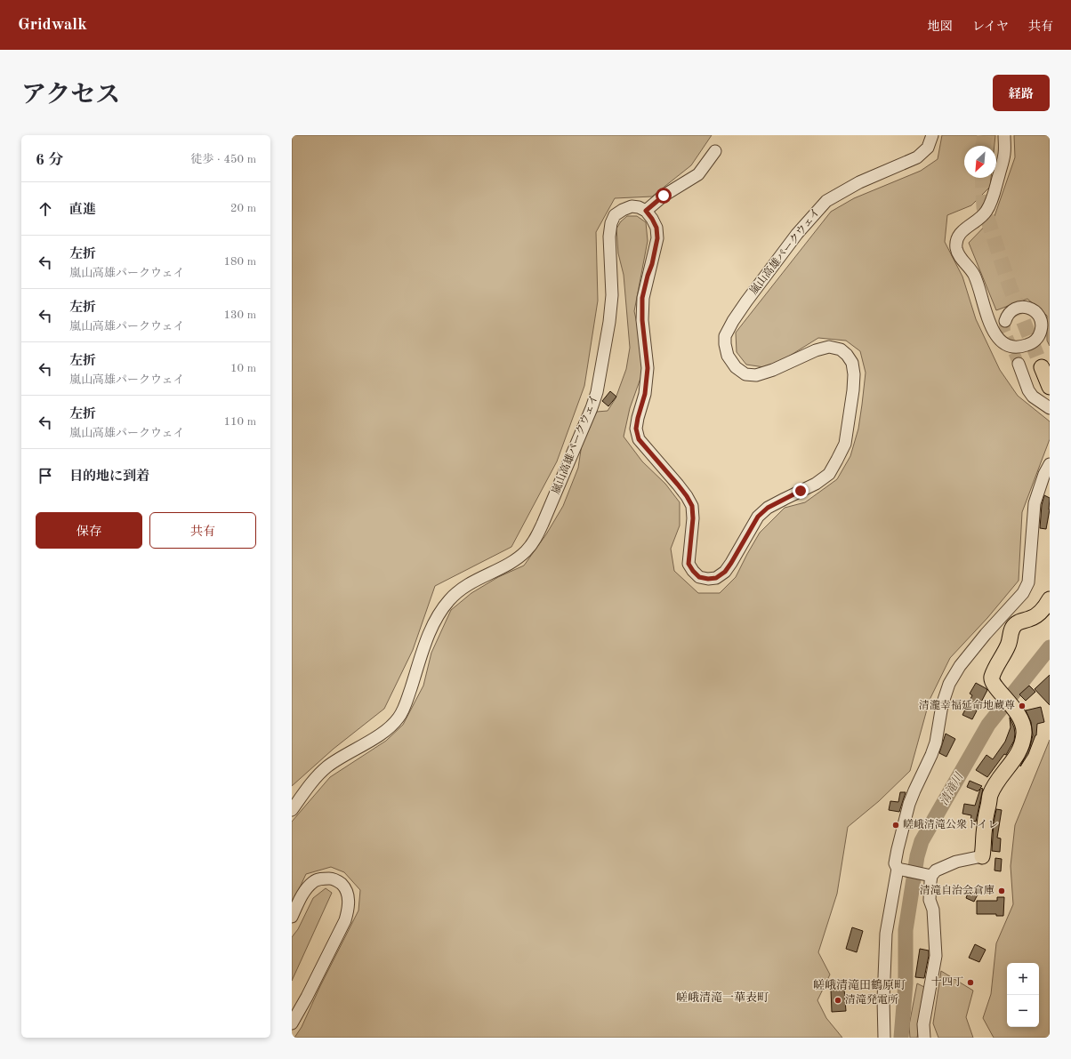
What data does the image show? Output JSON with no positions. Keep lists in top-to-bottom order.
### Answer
{
  "streets": {
    "street": ["嵐山高雄パークウェイ"]
  },
  "districts": ["嵯峨清滝田鶴原町", "嵯峨清滝一華表町"],
  "water": ["清滝川"],
  "places": [
    "清瀧幸福延命地蔵尊",
    "嵯峨清滝公衆トイレ",
    "清滝自治会倉庫",
    "十四丁",
    "清滝発電所"
  ],
  "north": "bottom left",
  "page": {
    "header": "Gridwalk",
    "nav": ["地図", "レイヤ", "共有"],
    "title": "アクセス",
    "buttons": [
      "経路",
      ["保存", "共有"]
    ],
    "heading": ["6 分", "徒歩 · 450 m"],
    "list": [
      ["直進", "20 m"],
      ["左折", "嵐山高雄パークウェイ", "180 m"],
      ["左折", "嵐山高雄パークウェイ", "130 m"],
      ["左折", "嵐山高雄パークウェイ", "10 m"],
      ["左折", "嵐山高雄パークウェイ", "110 m"],
      "目的地に到着"
    ],
    "map_buttons": ["+", "−"]
  }
}
